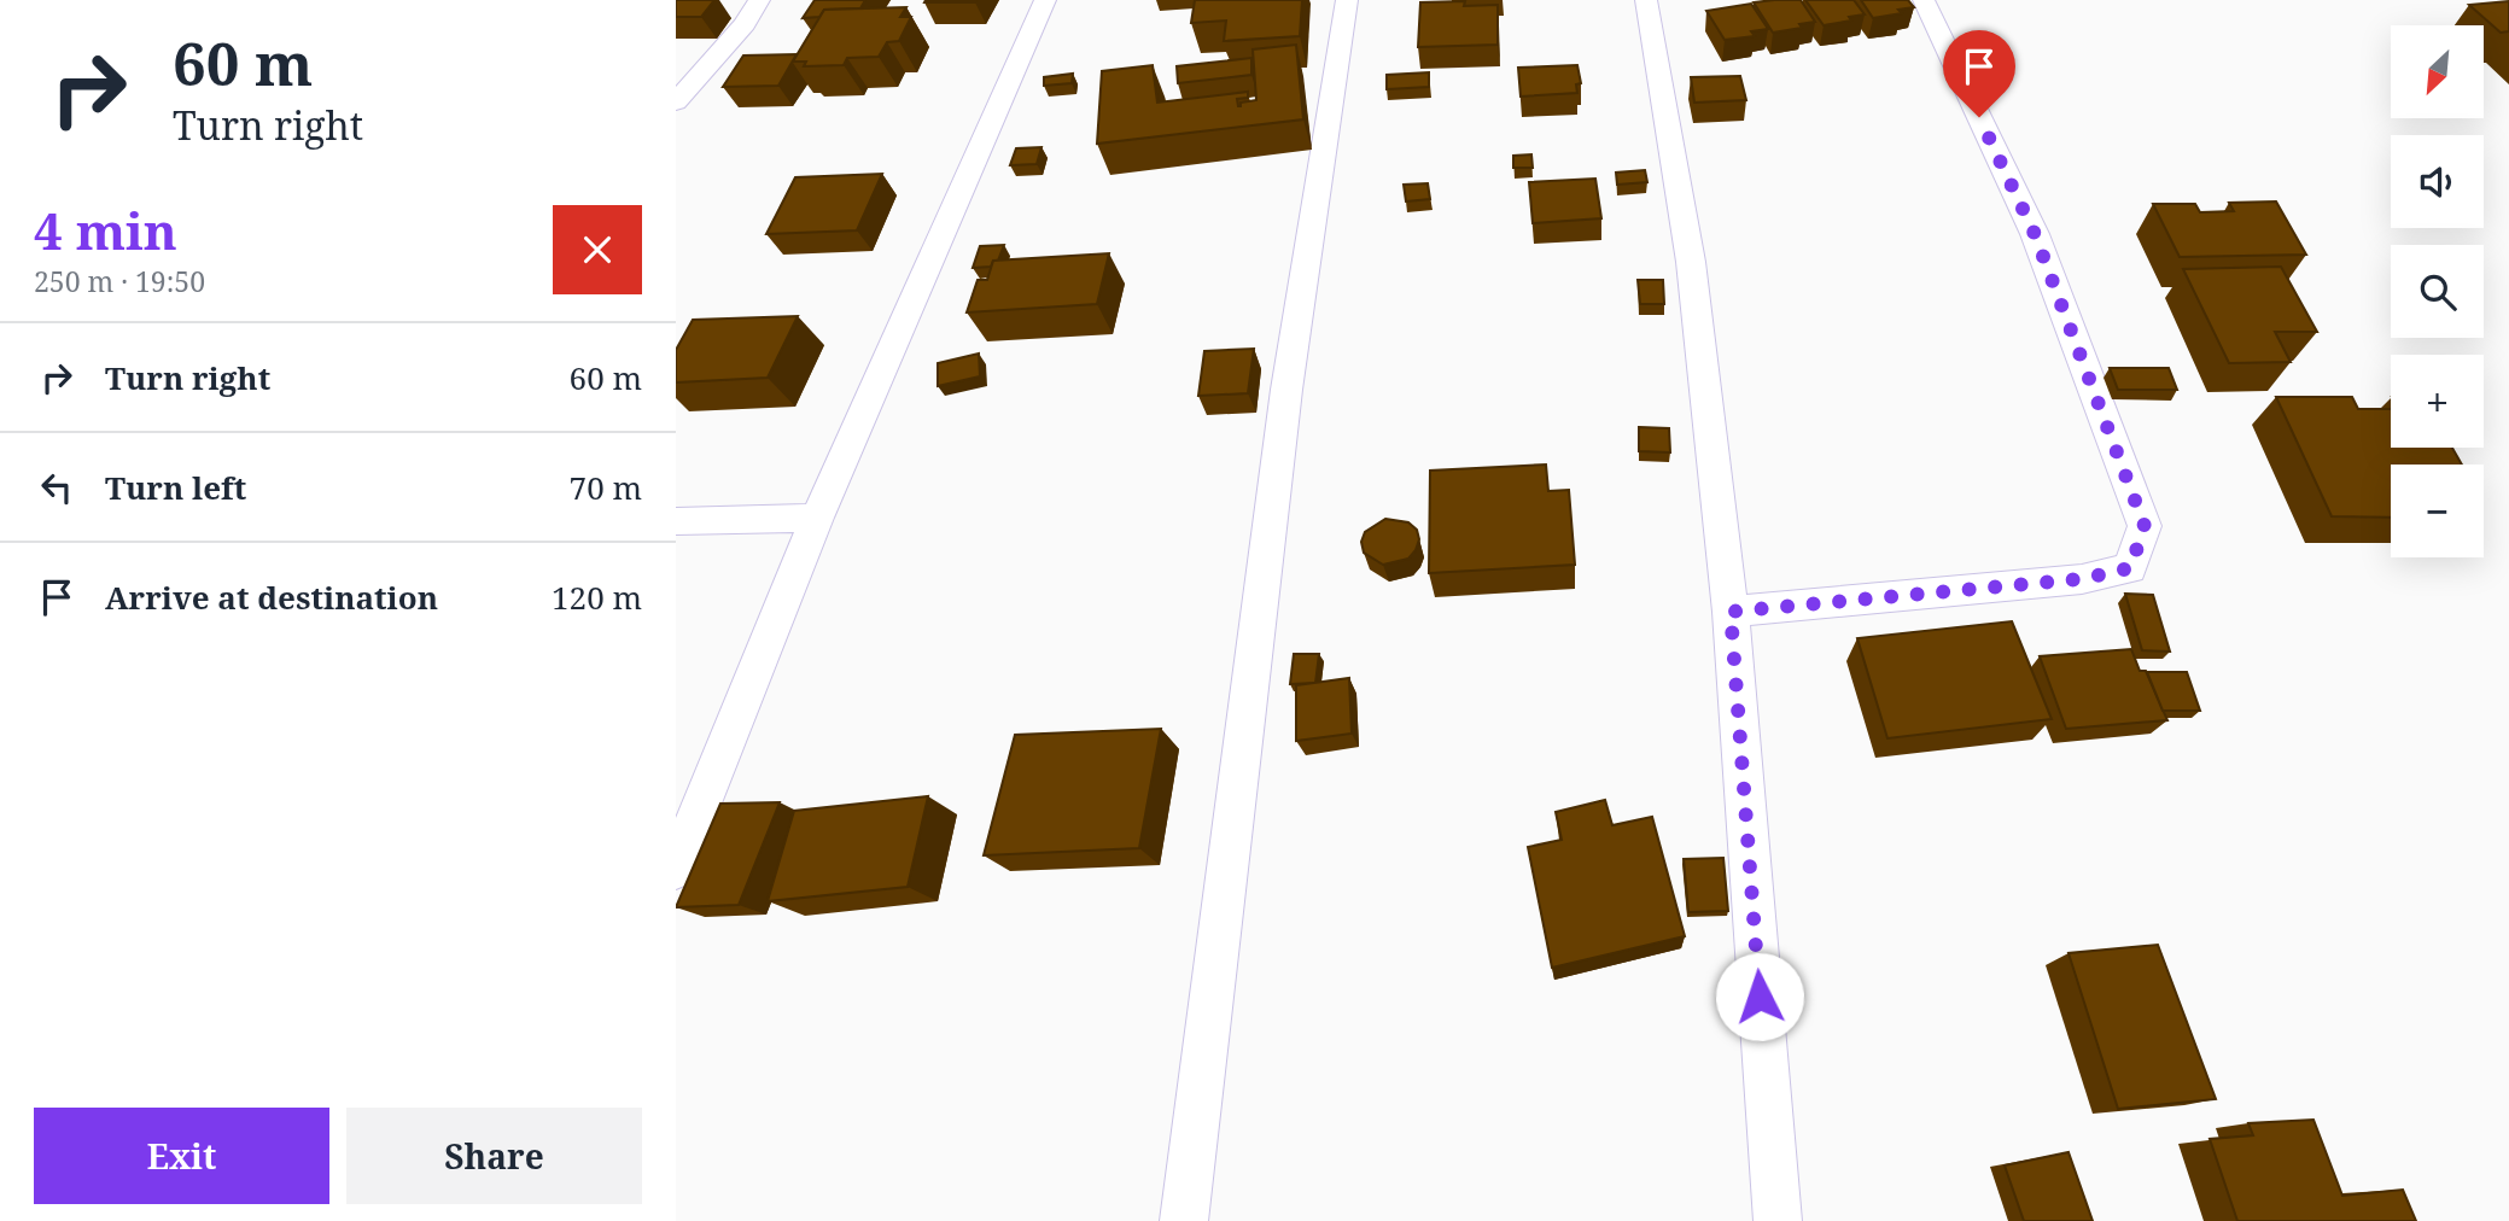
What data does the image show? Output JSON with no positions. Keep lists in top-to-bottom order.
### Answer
{
  "north": "bottom left",
  "page": {
    "turn": ["60 m", "Turn right"],
    "map_buttons": ["+", "−"],
    "heading": ["4 min", "250 m · 19:50"],
    "list": [
      {
        "name": "Turn right",
        "value": "60 m"
      },
      {
        "name": "Turn left",
        "value": "70 m"
      },
      {
        "name": "Arrive at destination",
        "value": "120 m"
      }
    ],
    "buttons": ["Exit", "Share"]
  }
}
